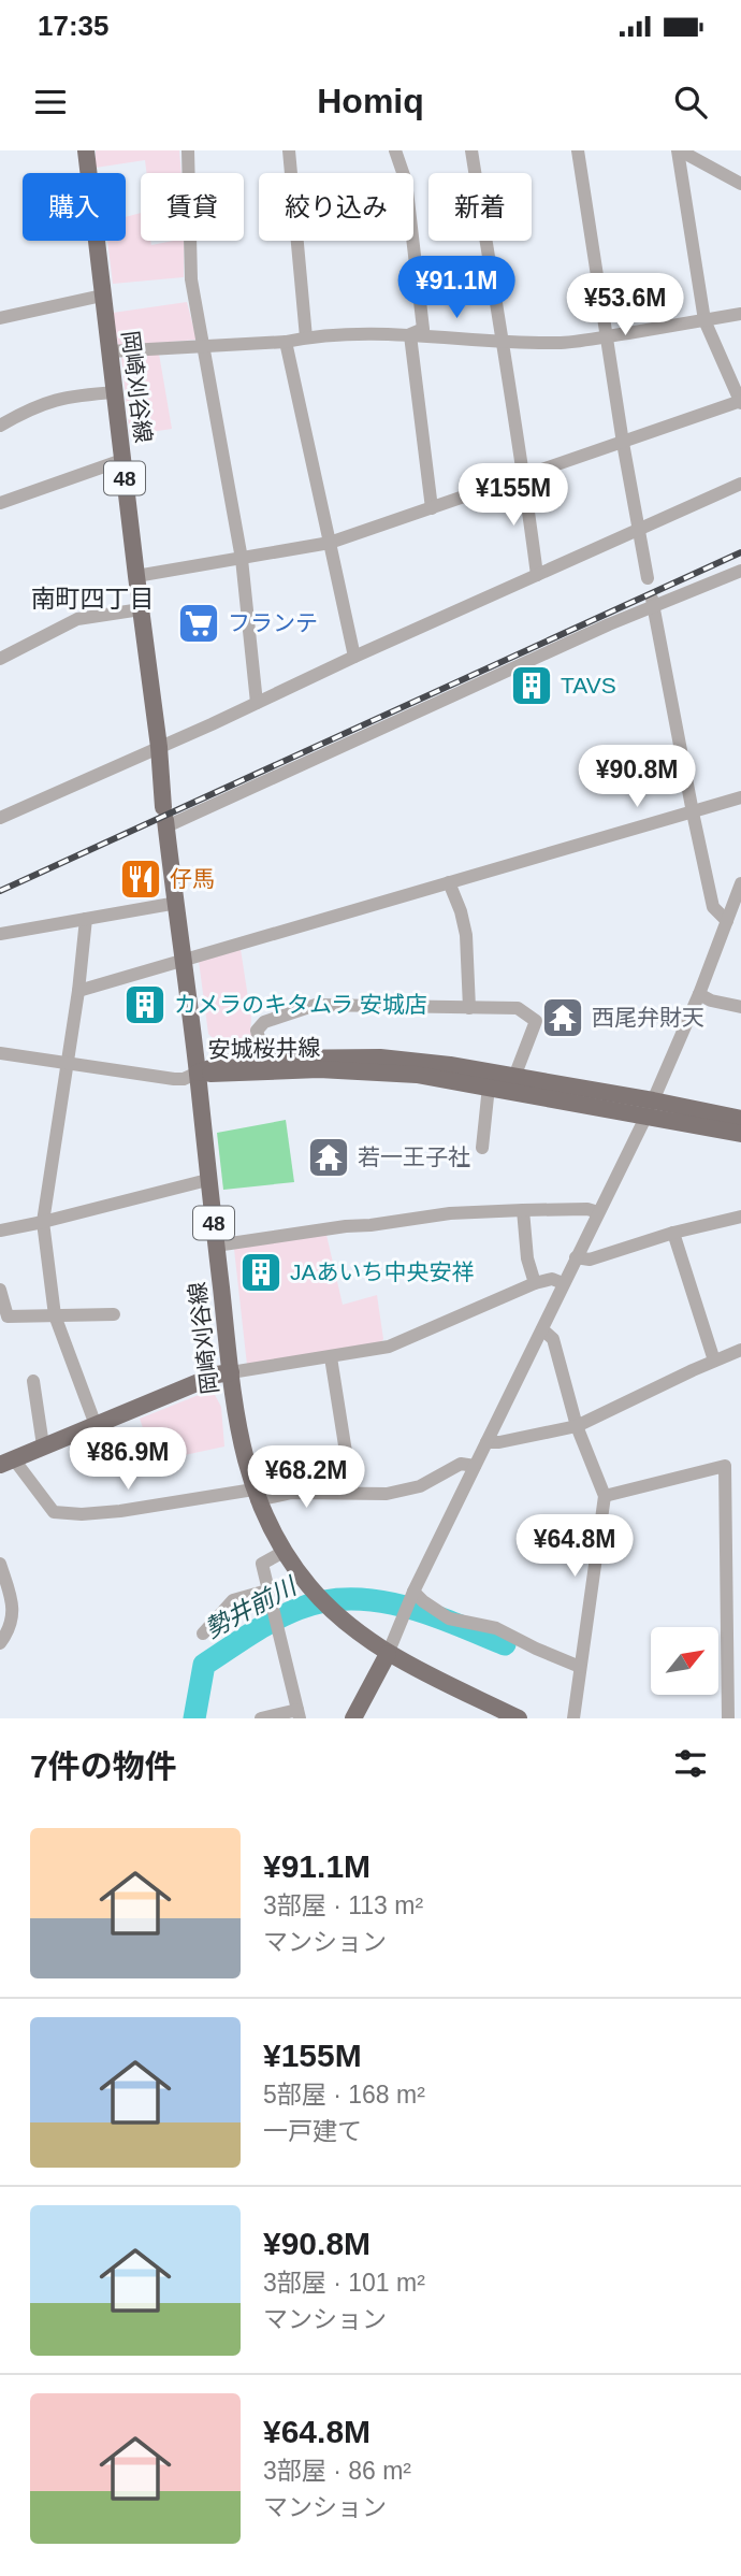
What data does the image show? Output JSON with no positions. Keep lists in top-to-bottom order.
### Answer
{
  "streets": {
    "main road": ["岡崎刈谷線", "48", "安城桜井線"]
  },
  "crossings": [
    ["岡崎刈谷線", "安城桜井線"]
  ],
  "districts": ["南町四丁目"],
  "water": ["勢井前川"],
  "places": {
    "supermarket": ["フランテ"],
    "building": ["TAVS", "カメラのキタムラ 安城店", "JAあいち中央安祥"],
    "restaurant": ["仔馬"],
    "temple": ["西尾弁財天", "若一王子社"]
  },
  "north": "top right",
  "page": {
    "status": "17:35",
    "header": "Homiq",
    "chip": [
      "購入",
      "賃貸",
      "絞り込み",
      "新着"
    ],
    "price": [
      "¥91.1M",
      "¥53.6M",
      "¥155M",
      "¥90.8M",
      "¥86.9M",
      "¥68.2M",
      "¥64.8M"
    ],
    "heading": "7件の物件",
    "list": [
      {
        "name": "¥91.1M",
        "note": "3部屋 · 113 m² · マンション"
      },
      {
        "name": "¥155M",
        "note": "5部屋 · 168 m² · 一戸建て"
      },
      {
        "name": "¥90.8M",
        "note": "3部屋 · 101 m² · マンション"
      },
      {
        "name": "¥64.8M",
        "note": "3部屋 · 86 m² · マンション"
      }
    ]
  }
}
